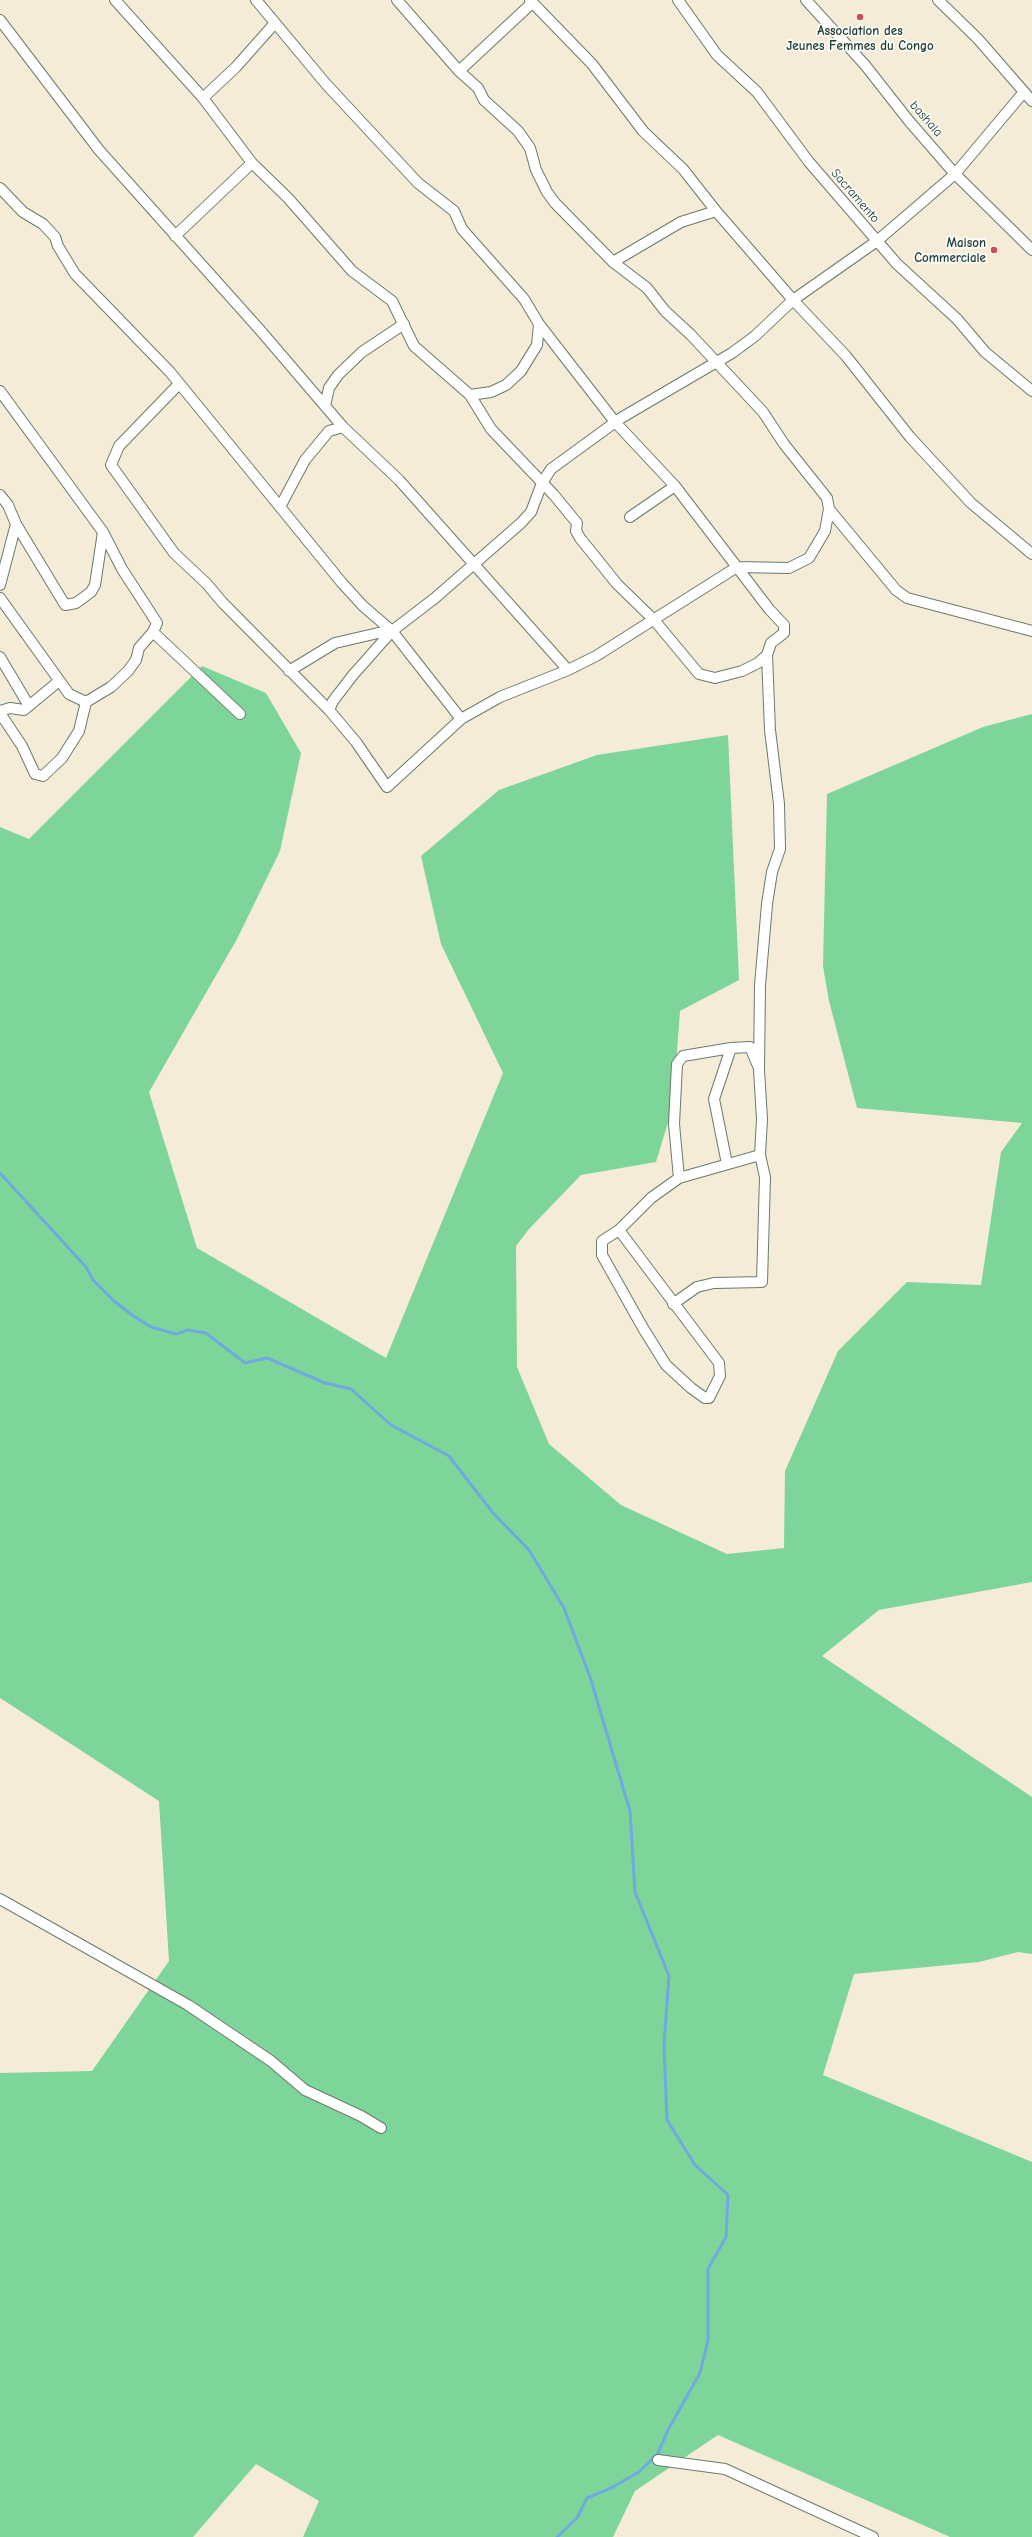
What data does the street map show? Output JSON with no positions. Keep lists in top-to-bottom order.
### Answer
{
  "streets": {
    "street": ["bashala", "Sacramento"]
  },
  "places": ["Association des Jeunes Femmes du Congo", "Maison Commerciale"]
}
